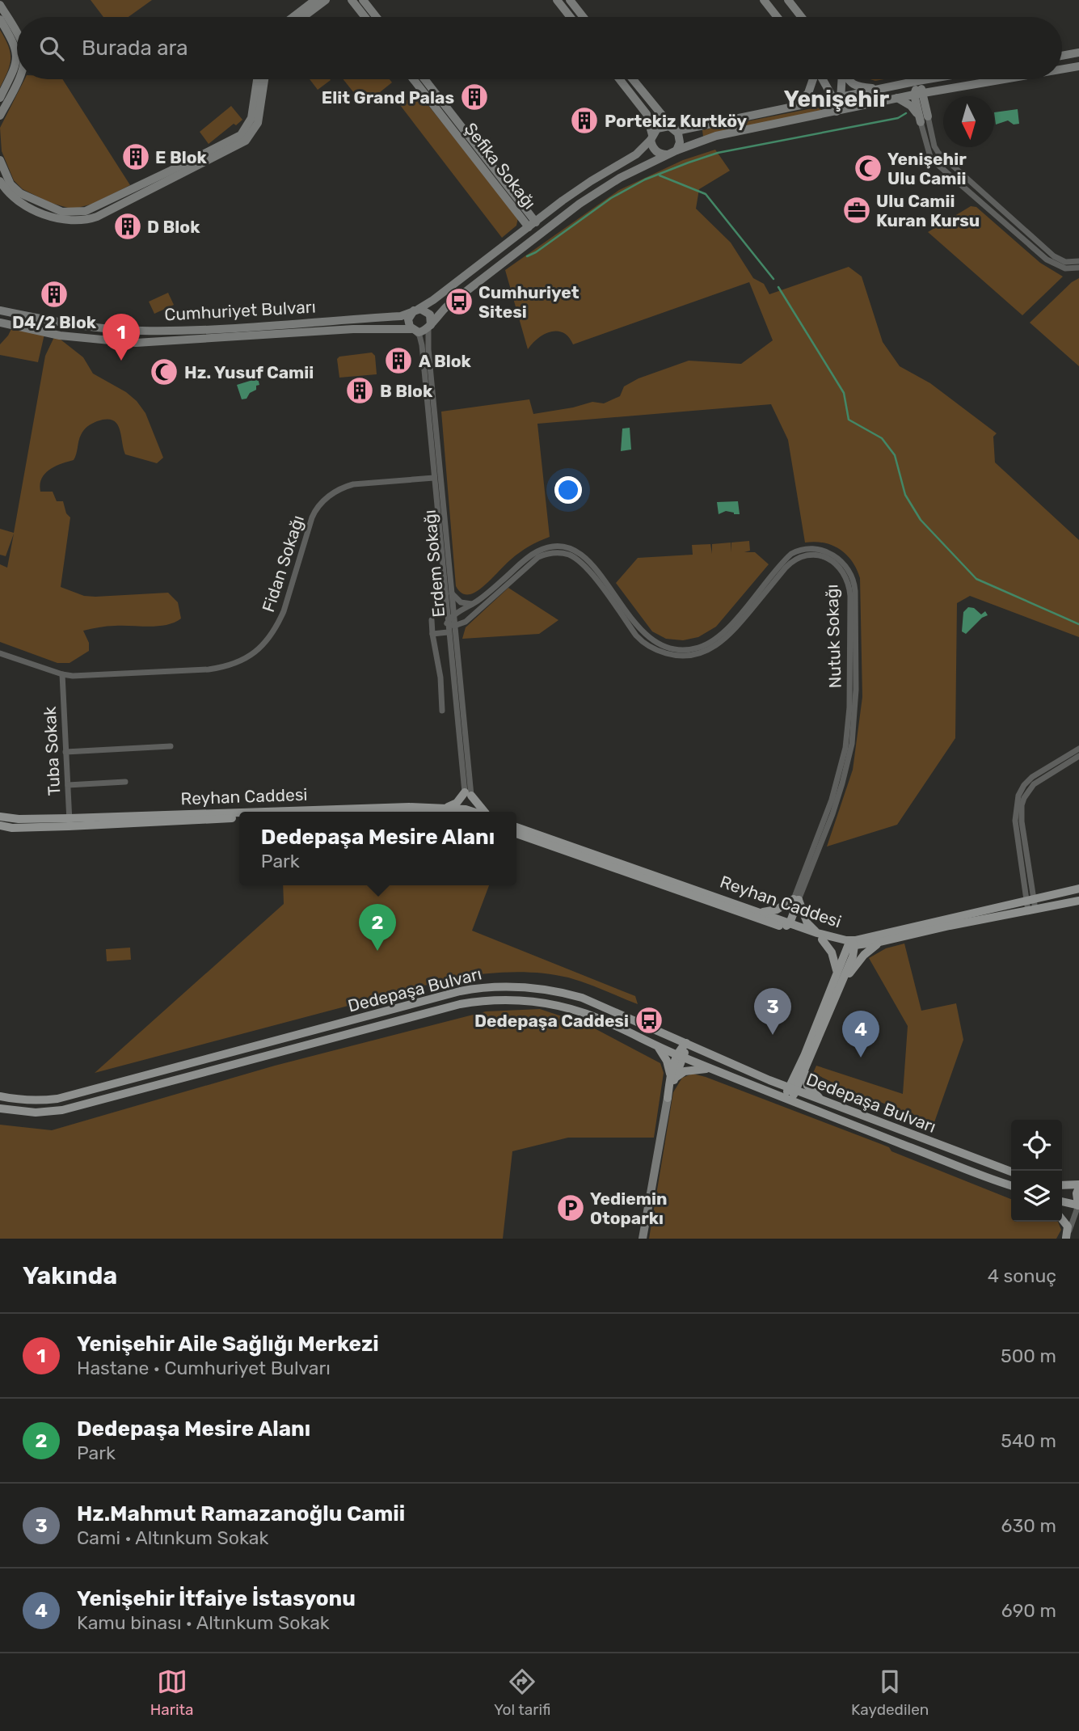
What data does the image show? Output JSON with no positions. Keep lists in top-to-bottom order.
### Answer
{
  "streets": {
    "main road": ["Reyhan Caddesi", "Dedepaşa Bulvarı"],
    "street": [
      "Şefika Sokağı",
      "Cumhuriyet Bulvarı",
      "Fidan Sokağı",
      "Erdem Sokağı",
      "Nutuk Sokağı",
      "Tuba Sokak"
    ]
  },
  "crossings": [
    ["Şefika Sokağı", "Cumhuriyet Bulvarı"],
    ["Cumhuriyet Bulvarı", "Erdem Sokağı"],
    ["Fidan Sokağı", "Erdem Sokağı"],
    ["Fidan Sokağı", "Tuba Sokak"],
    ["Erdem Sokağı", "Nutuk Sokağı"],
    ["Tuba Sokak", "Reyhan Caddesi"]
  ],
  "districts": ["Yenişehir"],
  "places": {
    "building": [
      "Elit Grand Palas",
      "Portekiz Kurtköy",
      "E Blok",
      "D Blok",
      "D4/2 Blok",
      "A Blok",
      "B Blok"
    ],
    "mosque": ["Yenişehir Ulu Camii", "Hz. Yusuf Camii"],
    "office": ["Ulu Camii Kuran Kursu"],
    "bus stop": ["Cumhuriyet Sitesi", "Dedepaşa Caddesi"],
    "parking": ["Yediemin Otoparkı"]
  },
  "north": "bottom",
  "page": {
    "search": "Burada ara",
    "pins": [
      "1",
      "2",
      "3",
      "4"
    ],
    "popup": ["Dedepaşa Mesire Alanı", "Park"],
    "heading": ["Yakında", "4 sonuç"],
    "list": [
      {
        "mark": "1",
        "name": "Yenişehir Aile Sağlığı Merkezi",
        "note": "Hastane · Cumhuriyet Bulvarı",
        "value": "500 m"
      },
      {
        "mark": "2",
        "name": "Dedepaşa Mesire Alanı",
        "note": "Park",
        "value": "540 m"
      },
      {
        "mark": "3",
        "name": "Hz.Mahmut Ramazanoğlu Camii",
        "note": "Cami · Altınkum Sokak",
        "value": "630 m"
      },
      {
        "mark": "4",
        "name": "Yenişehir İtfaiye İstasyonu",
        "note": "Kamu binası · Altınkum Sokak",
        "value": "690 m"
      }
    ],
    "nav": ["Harita", "Yol tarifi", "Kaydedilen"]
  }
}
